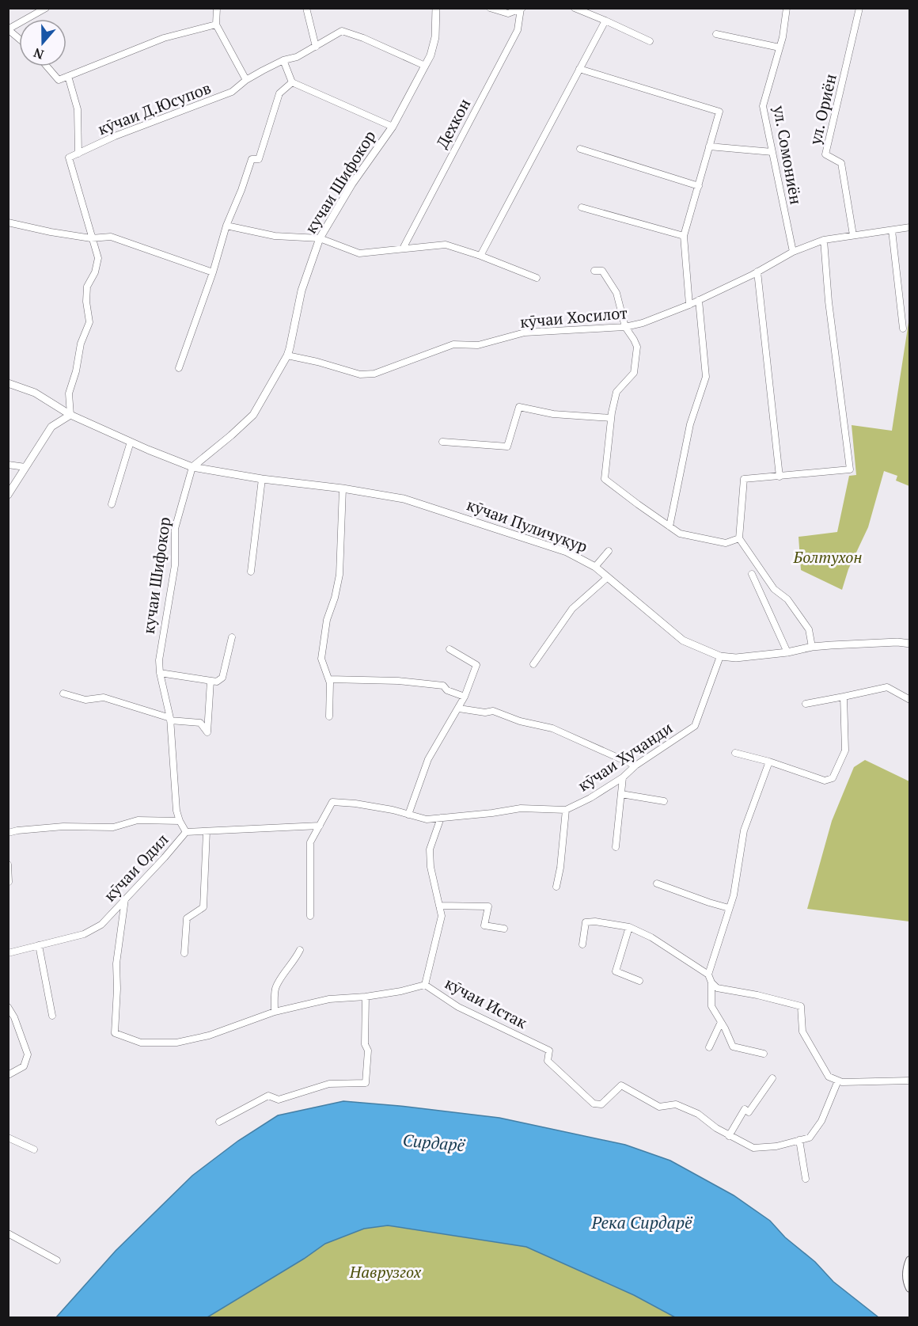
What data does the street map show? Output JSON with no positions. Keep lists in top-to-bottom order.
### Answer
{
  "streets": {
    "street": [
      "кӯчаи Д.Юсупов",
      "ул. Ориён",
      "Дехкон",
      "ул. Сомониён",
      "кучаи Шифокор",
      "кӯчаи Хосилот",
      "кӯчаи Пуличуқур",
      "кӯчаи Хуҷанди",
      "кӯчаи Одил",
      "кӯчаи Истак"
    ]
  },
  "crossings": [
    ["кӯчаи Д.Юсупов", "кучаи Шифокор"],
    ["ул. Ориён", "кӯчаи Хосилот"],
    ["ул. Сомониён", "кӯчаи Хосилот"],
    ["кучаи Шифокор", "кӯчаи Хосилот"],
    ["кучаи Шифокор", "кӯчаи Пуличуқур"],
    ["кучаи Шифокор", "кӯчаи Одил"],
    ["кӯчаи Пуличуқур", "кӯчаи Хуҷанди"],
    ["кӯчаи Одил", "кӯчаи Истак"]
  ],
  "water": ["Сирдарё", "Река Сирдарё"],
  "parks": ["Болтухон", "Наврузгох"],
  "north": "bottom"
}
